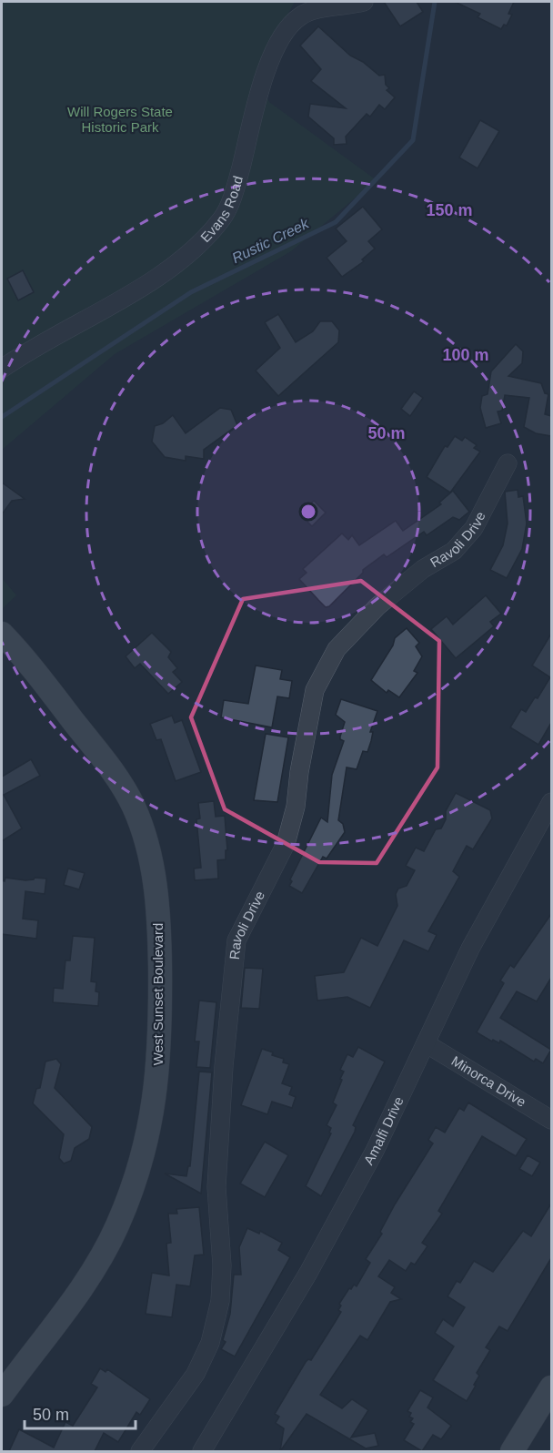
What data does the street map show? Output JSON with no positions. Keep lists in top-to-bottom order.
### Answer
{
  "streets": {
    "main road": ["West Sunset Boulevard"],
    "street": [
      "Evans Road",
      "Ravoli Drive",
      "Minorca Drive",
      "Amalfi Drive"
    ]
  },
  "crossings": [
    ["Minorca Drive", "Amalfi Drive"]
  ],
  "water": ["Rustic Creek"],
  "parks": ["Will Rogers State Historic Park"],
  "scale_bar": "50 m",
  "rings": ["150 m", "100 m", "50 m"]
}
